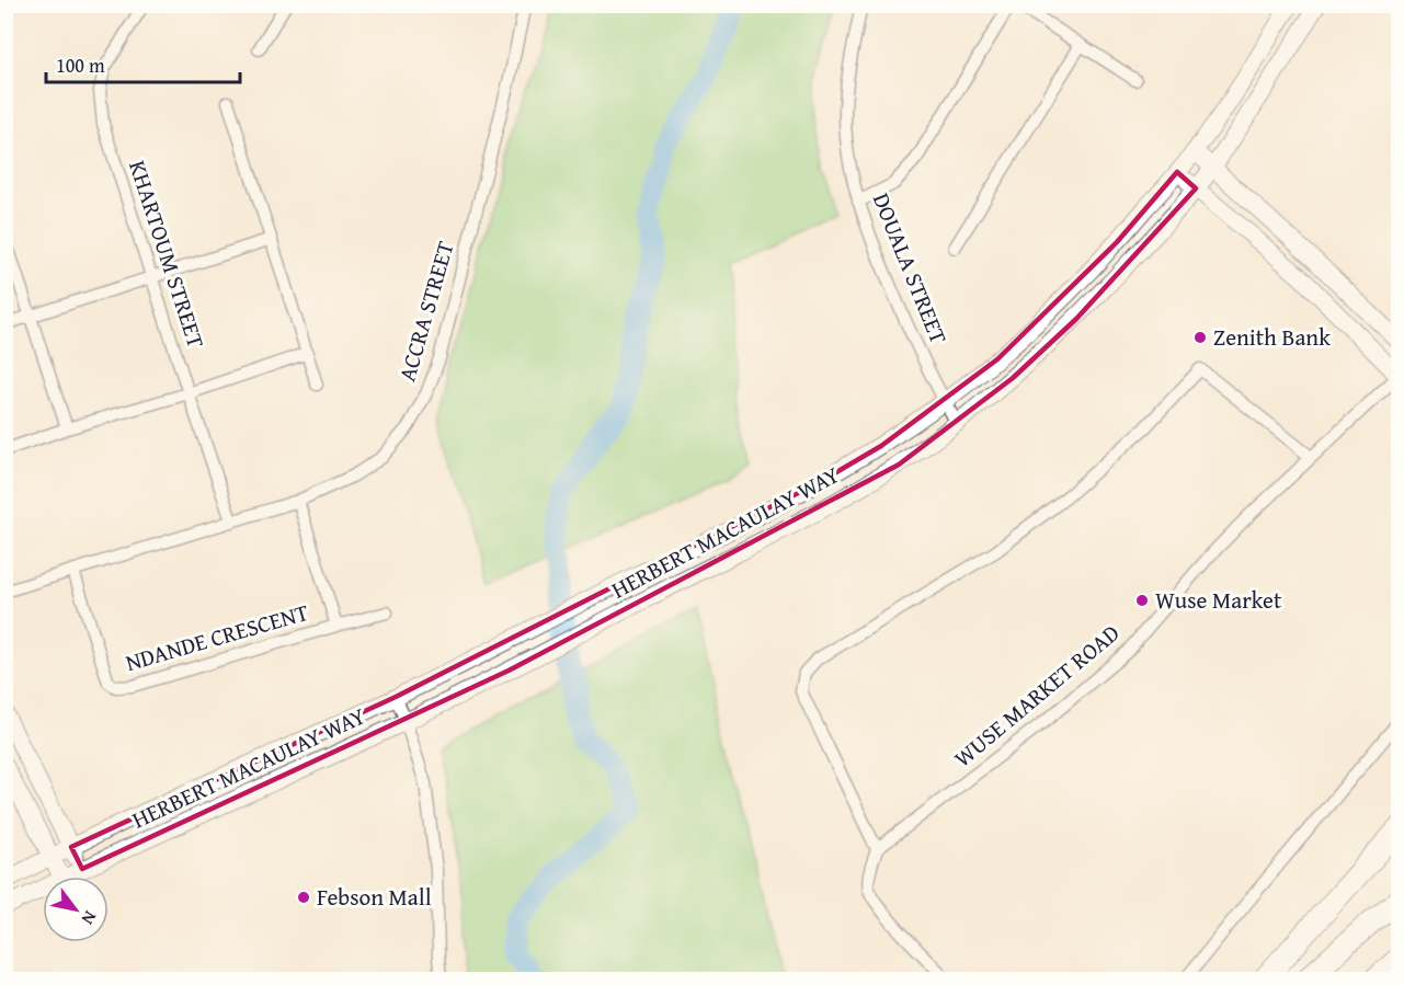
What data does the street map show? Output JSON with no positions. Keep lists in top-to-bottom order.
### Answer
{
  "streets": {
    "main road": ["HERBERT MACAULAY WAY"],
    "street": [
      "KHARTOUM STREET",
      "DOUALA STREET",
      "ACCRA STREET",
      "NDANDE CRESCENT",
      "WUSE MARKET ROAD"
    ]
  },
  "crossings": [
    ["KHARTOUM STREET", "ACCRA STREET"],
    ["DOUALA STREET", "HERBERT MACAULAY WAY"],
    ["ACCRA STREET", "NDANDE CRESCENT"]
  ],
  "places": ["Zenith Bank", "Wuse Market", "Febson Mall"],
  "scale_bar": "100 m",
  "north": "bottom right"
}
